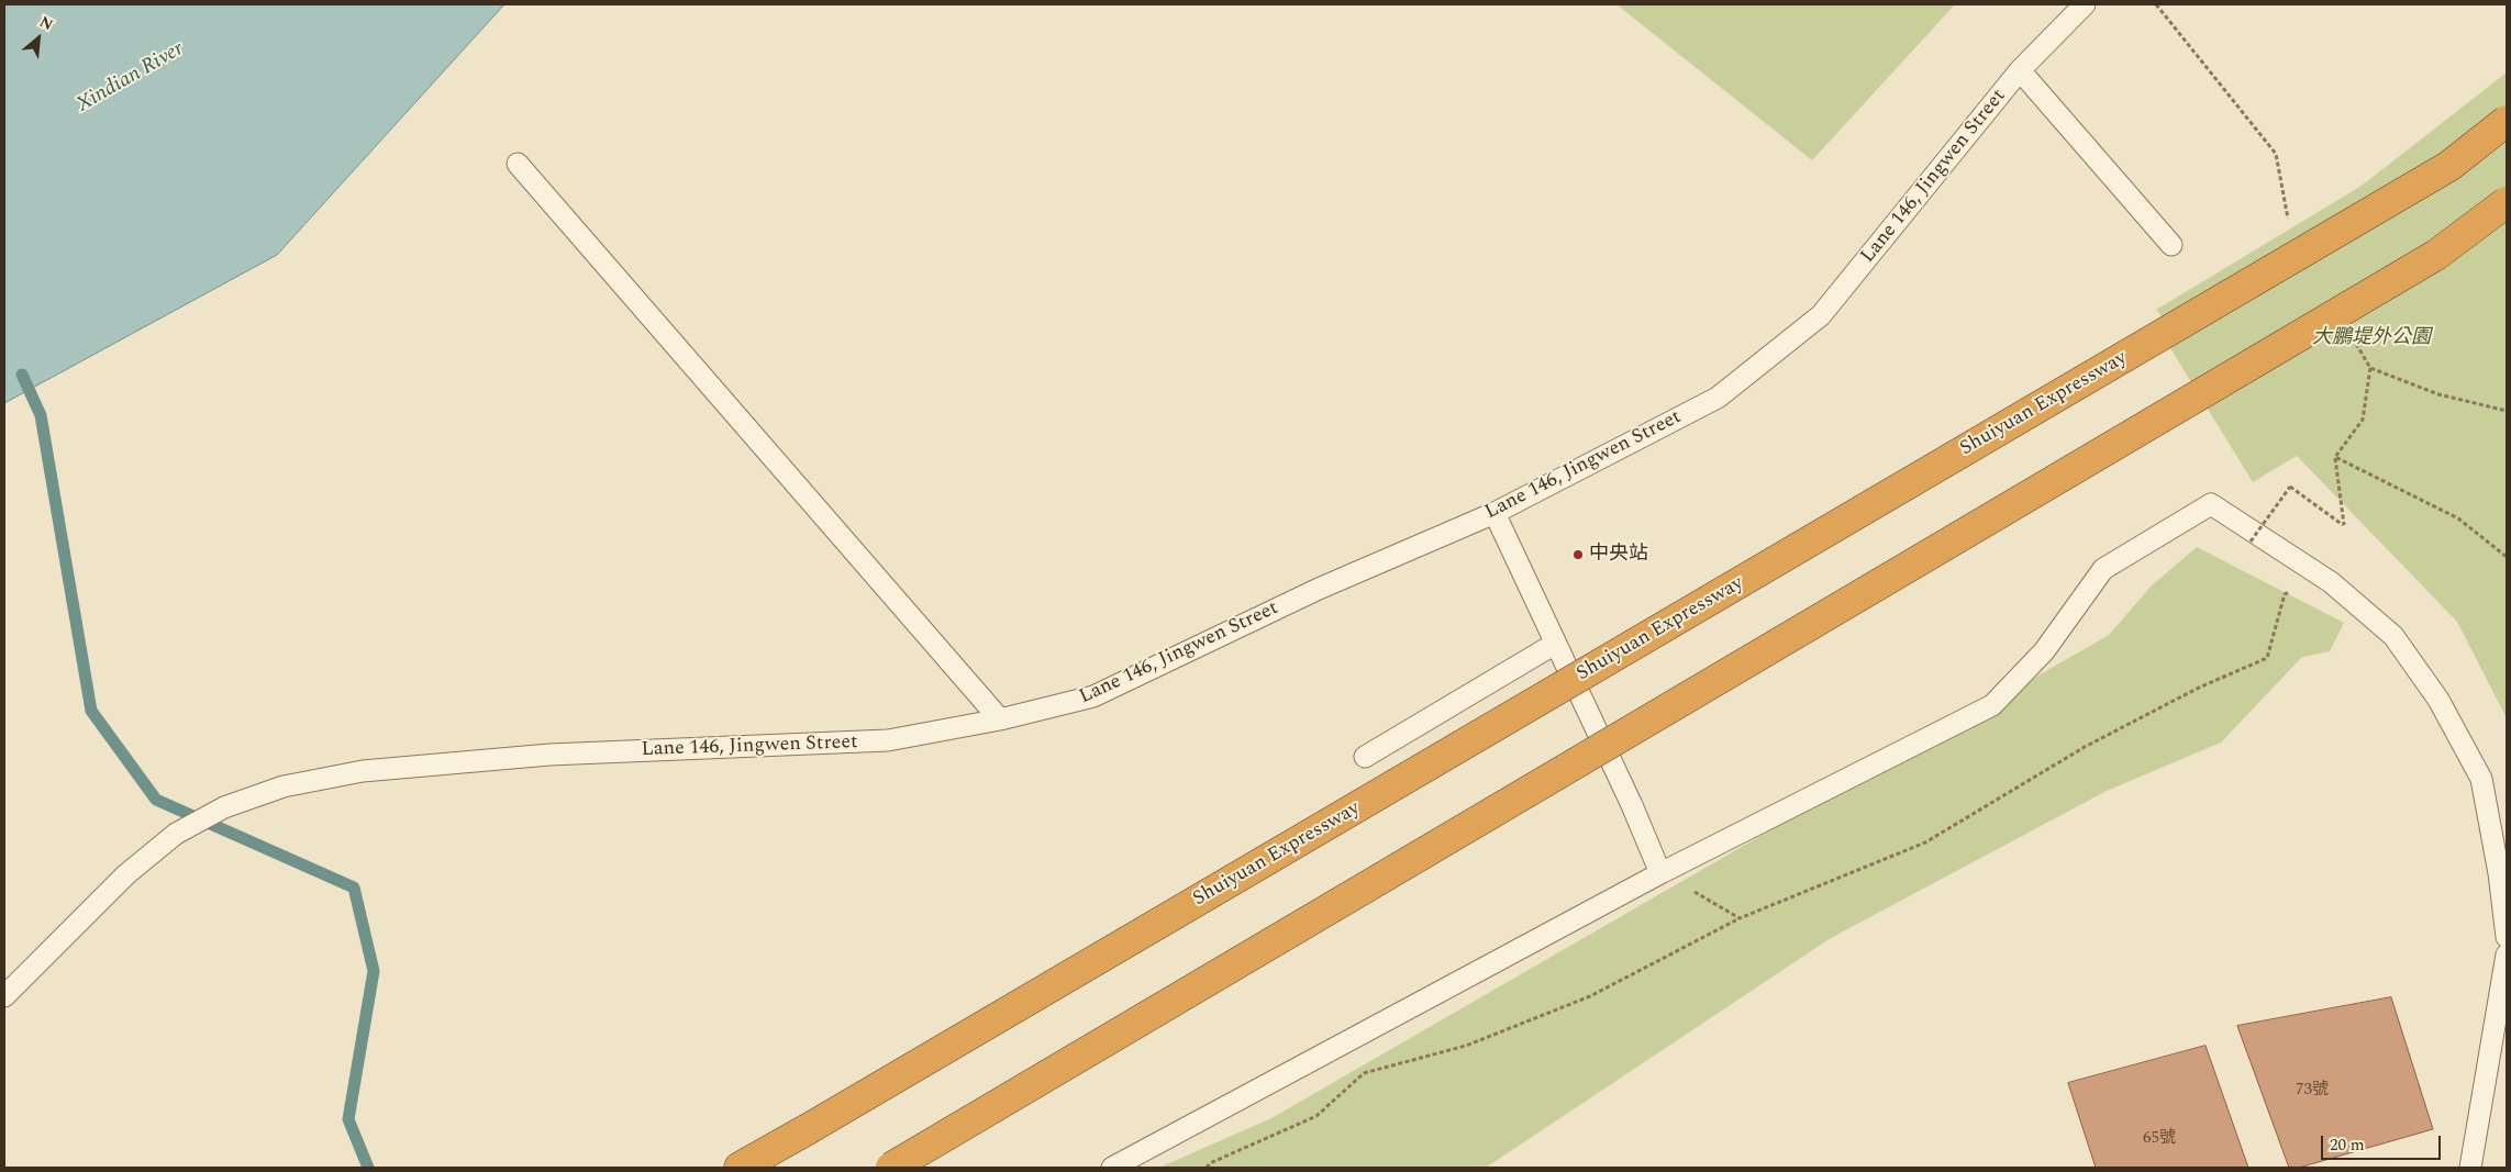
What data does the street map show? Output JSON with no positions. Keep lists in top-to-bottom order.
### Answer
{
  "streets": {
    "highway": ["Shuiyuan Expressway"],
    "lane": ["Lane 146, Jingwen Street"]
  },
  "water": ["Xindian River"],
  "parks": ["大鵬堤外公園"],
  "places": ["中央站"],
  "house_numbers": ["73號", "65號"],
  "scale_bar": "20 m",
  "north": "top right"
}
